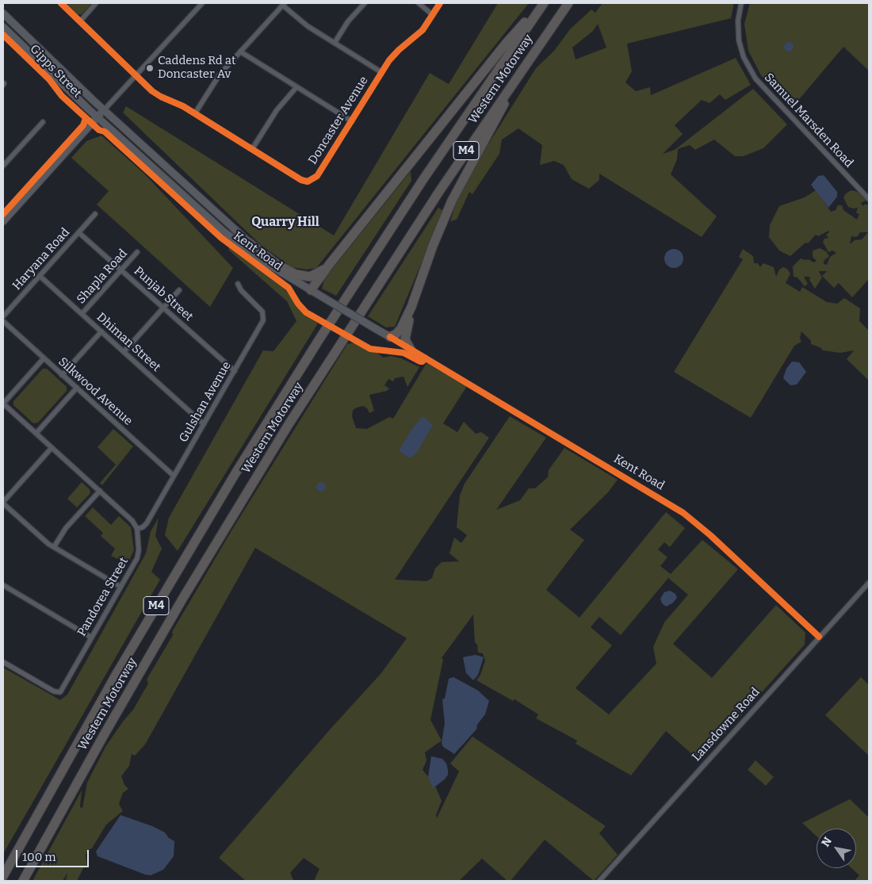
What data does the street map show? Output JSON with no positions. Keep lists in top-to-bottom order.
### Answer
{
  "streets": {
    "highway": ["Western Motorway", "M4"],
    "main road": ["Gipps Street", "Kent Road"],
    "street": [
      "Doncaster Avenue",
      "Samuel Marsden Road",
      "Haryana Road",
      "Shapla Road",
      "Punjab Street",
      "Dhiman Street",
      "Silkwood Avenue",
      "Gulshan Avenue",
      "Pandorea Street",
      "Lansdowne Road"
    ]
  },
  "crossings": [
    ["Gipps Street", "Kent Road"],
    ["Kent Road", "Lansdowne Road"],
    ["Haryana Road", "Punjab Street"],
    ["Haryana Road", "Dhiman Street"],
    ["Shapla Road", "Punjab Street"],
    ["Shapla Road", "Dhiman Street"],
    ["Punjab Street", "Gulshan Avenue"],
    ["Dhiman Street", "Gulshan Avenue"],
    ["Silkwood Avenue", "Gulshan Avenue"],
    ["Gulshan Avenue", "Pandorea Street"]
  ],
  "districts": ["Quarry Hill"],
  "places": ["Caddens Rd at Doncaster Av"],
  "scale_bar": "100 m",
  "north": "top left"
}
